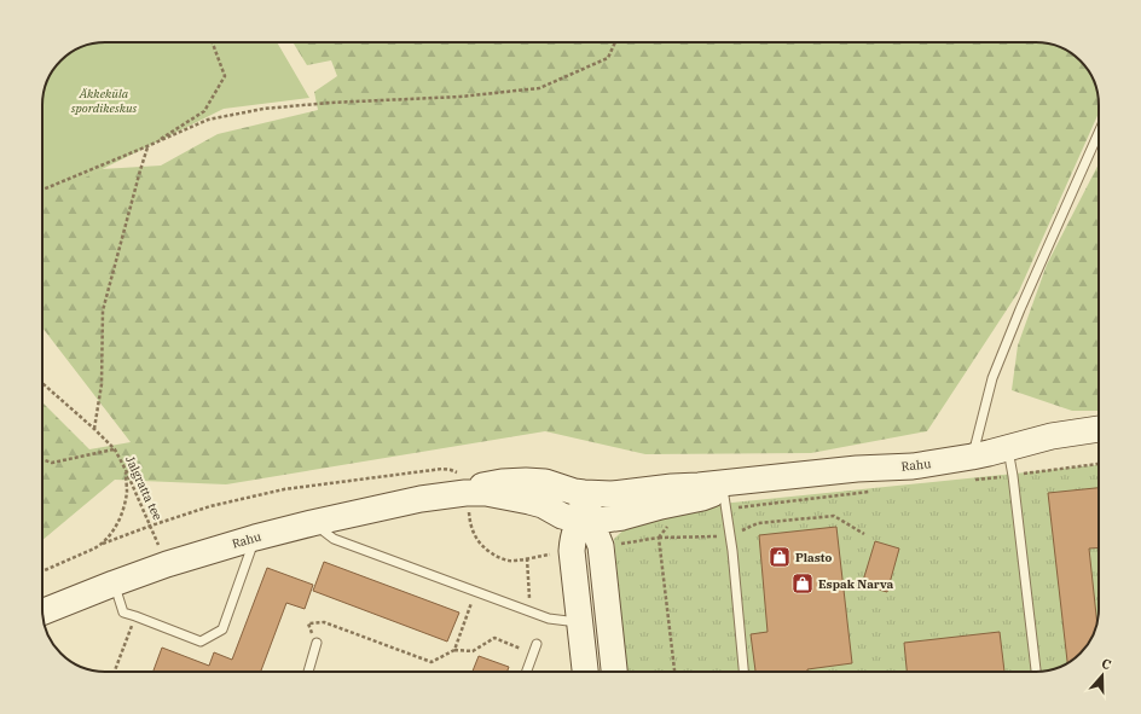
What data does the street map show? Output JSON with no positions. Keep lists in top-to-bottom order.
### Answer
{
  "streets": {
    "main road": ["Rahu"],
    "path": ["Jalgratta tee"]
  },
  "crossings": [
    ["Rahu", "Jalgratta tee"]
  ],
  "parks": ["Äkkeküla spordikeskus"],
  "places": {
    "shop": ["Plasto", "Espak Narva"]
  },
  "north": "top"
}
